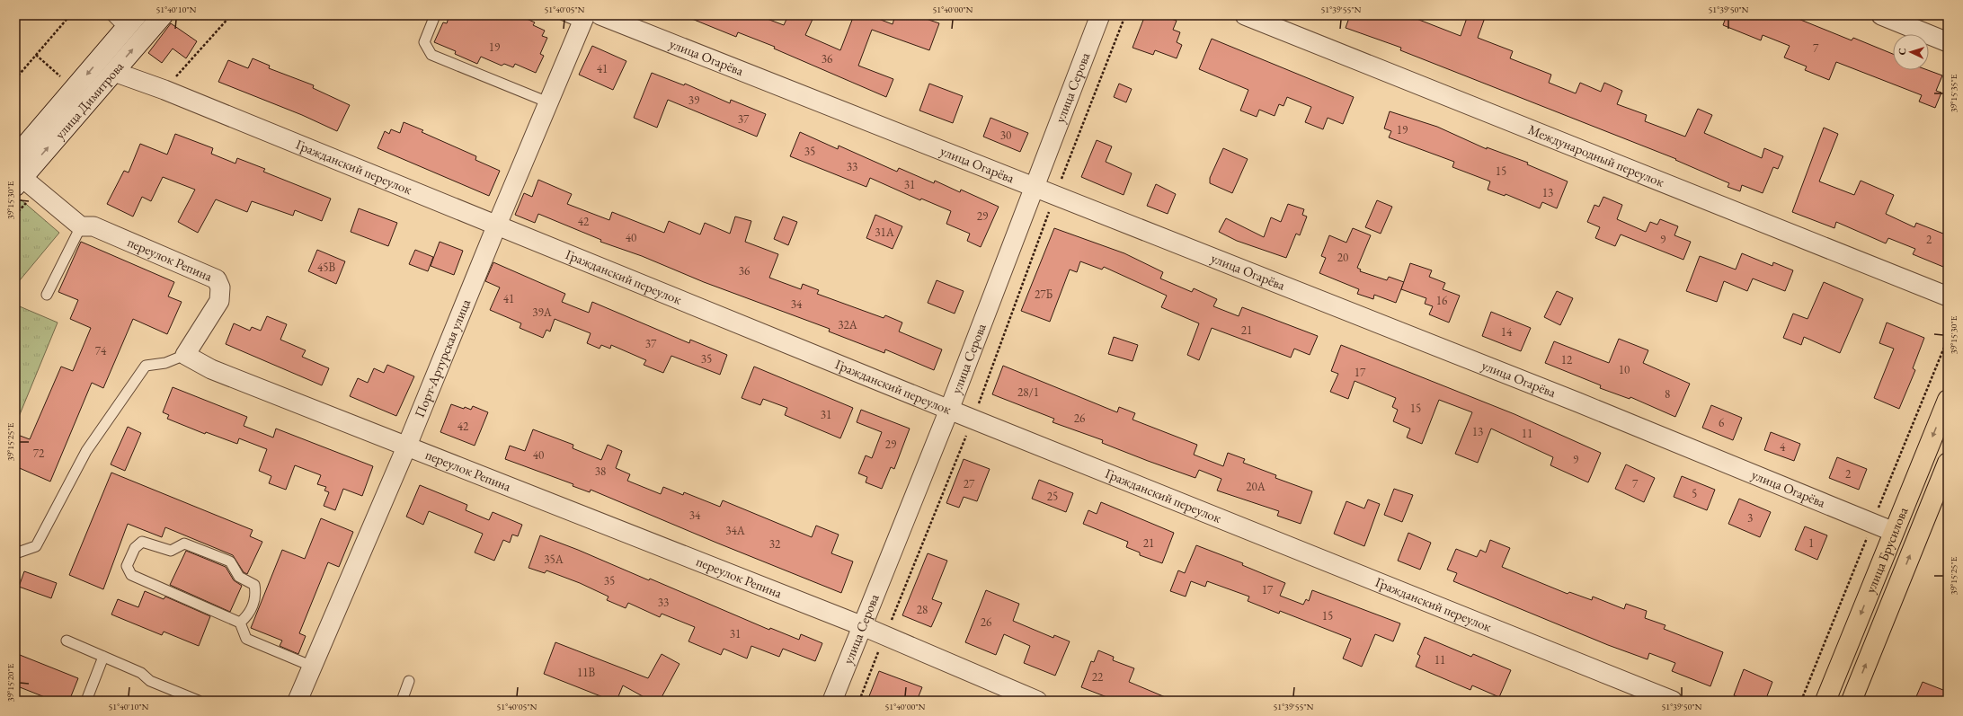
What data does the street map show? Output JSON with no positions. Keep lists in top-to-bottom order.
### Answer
{
  "streets": {
    "main road": ["улица Димитрова", "улица Брусилова"],
    "street": [
      "улица Огарёва",
      "улица Серова",
      "Международный переулок",
      "Гражданский переулок",
      "переулок Репина",
      "Порт-Артурская улица"
    ]
  },
  "crossings": [
    ["улица Огарёва", "улица Серова"],
    ["улица Огарёва", "улица Брусилова"],
    ["улица Серова", "Гражданский переулок"],
    ["улица Серова", "переулок Репина"],
    ["улица Димитрова", "Гражданский переулок"],
    ["Гражданский переулок", "Порт-Артурская улица"],
    ["переулок Репина", "Порт-Артурская улица"]
  ],
  "house_numbers": [
    "19",
    "7",
    "36",
    "41",
    "39",
    "37",
    "19",
    "30",
    "35",
    "33",
    "15",
    "31",
    "13",
    "29",
    "42",
    "31А",
    "40",
    "9",
    "2",
    "20",
    "45В",
    "36",
    "27Б",
    "41",
    "16",
    "34",
    "39А",
    "32А",
    "21",
    "14",
    "37",
    "74",
    "35",
    "12",
    "10",
    "17",
    "28/1",
    "8",
    "15",
    "31",
    "26",
    "6",
    "42",
    "13",
    "11",
    "29",
    "4",
    "72",
    "40",
    "9",
    "38",
    "2",
    "27",
    "7",
    "20А",
    "5",
    "25",
    "34",
    "3",
    "34А",
    "21",
    "1",
    "32",
    "35А",
    "35",
    "17",
    "33",
    "28",
    "15",
    "26",
    "31",
    "11",
    "11В",
    "22"
  ],
  "north": "left",
  "coordinates": [
    "51°40'10\"N",
    "51°40'05\"N",
    "51°40'00\"N",
    "51°39'55\"N",
    "51°39'50\"N",
    "39°15'35\"E",
    "39°15'30\"E",
    "39°15'25\"E",
    "39°15'20\"E"
  ]
}
